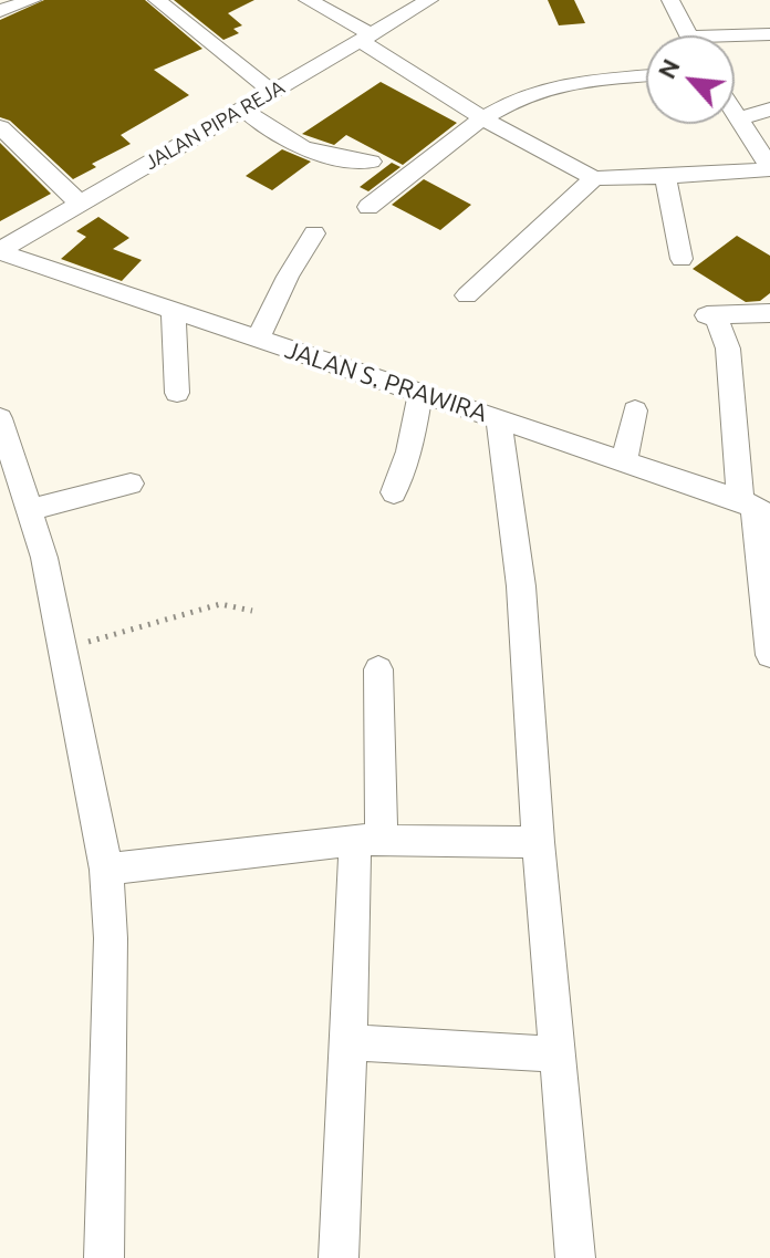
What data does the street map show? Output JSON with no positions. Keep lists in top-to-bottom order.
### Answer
{
  "streets": {
    "street": ["JALAN PIPA REJA", "JALAN S. PRAWIRA"]
  },
  "crossings": [
    ["JALAN PIPA REJA", "JALAN S. PRAWIRA"]
  ],
  "north": "top left"
}
